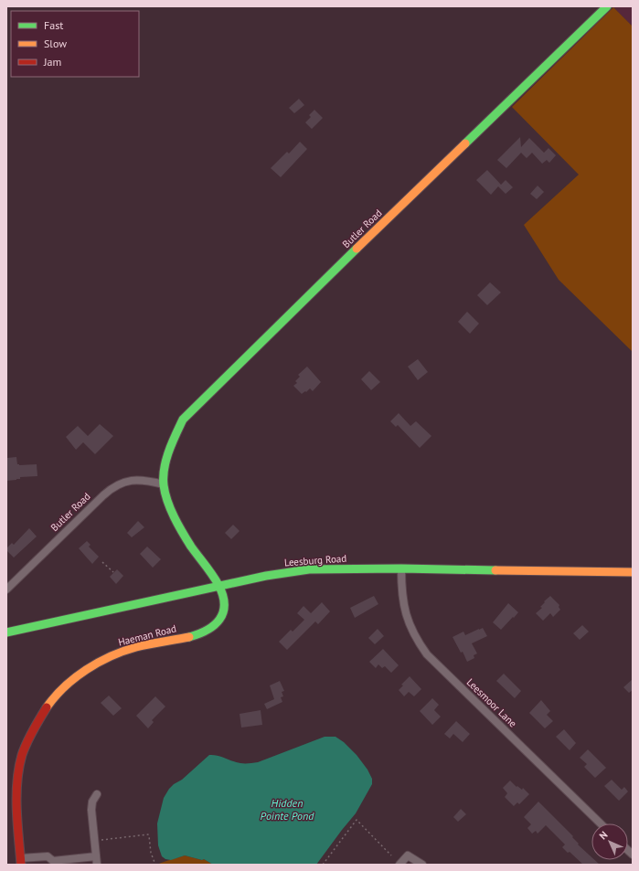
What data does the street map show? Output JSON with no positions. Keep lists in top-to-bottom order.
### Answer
{
  "streets": {
    "street": [
      "Butler Road",
      "Leesburg Road",
      "Haeman Road",
      "Leesmoor Lane"
    ]
  },
  "crossings": [
    ["Butler Road", "Leesburg Road"],
    ["Butler Road", "Haeman Road"],
    ["Leesburg Road", "Haeman Road"],
    ["Leesburg Road", "Leesmoor Lane"]
  ],
  "water": ["Hidden Pointe Pond"],
  "legend": ["Fast", "Slow", "Jam"],
  "north": "top left"
}
